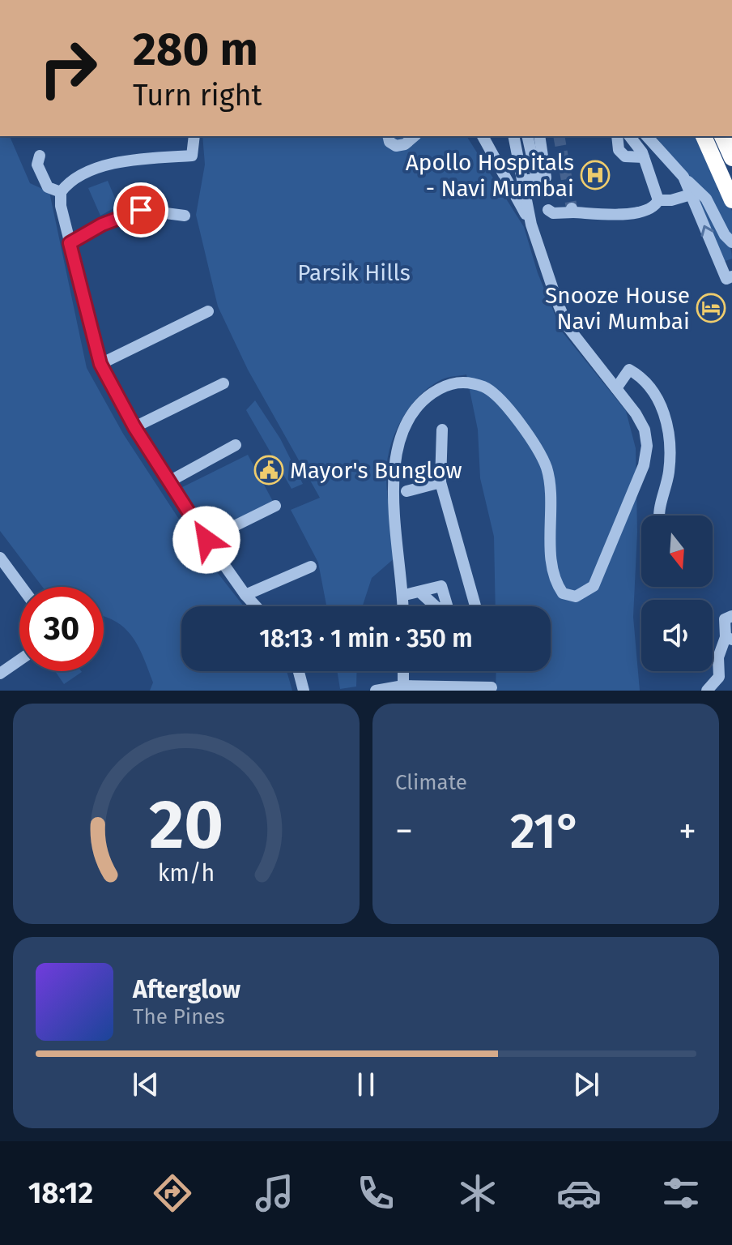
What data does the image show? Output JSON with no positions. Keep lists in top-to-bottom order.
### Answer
{
  "parks": ["Parsik Hills"],
  "places": {
    "hospital": ["Apollo Hospitals - Navi Mumbai"],
    "hotel": ["Snooze House Navi Mumbai"],
    "public building": ["Mayor's Bunglow"]
  },
  "north": "bottom",
  "page": {
    "turn": ["280 m", "Turn right"],
    "limit": "30",
    "trip": "18:13 · 1 min · 350 m",
    "tile": "Climate",
    "heat": ["−", "21°", "+"],
    "song": ["Afterglow", "The Pines"],
    "tabs": "18:12",
    "gauge": ["20", "km/h"]
  }
}
